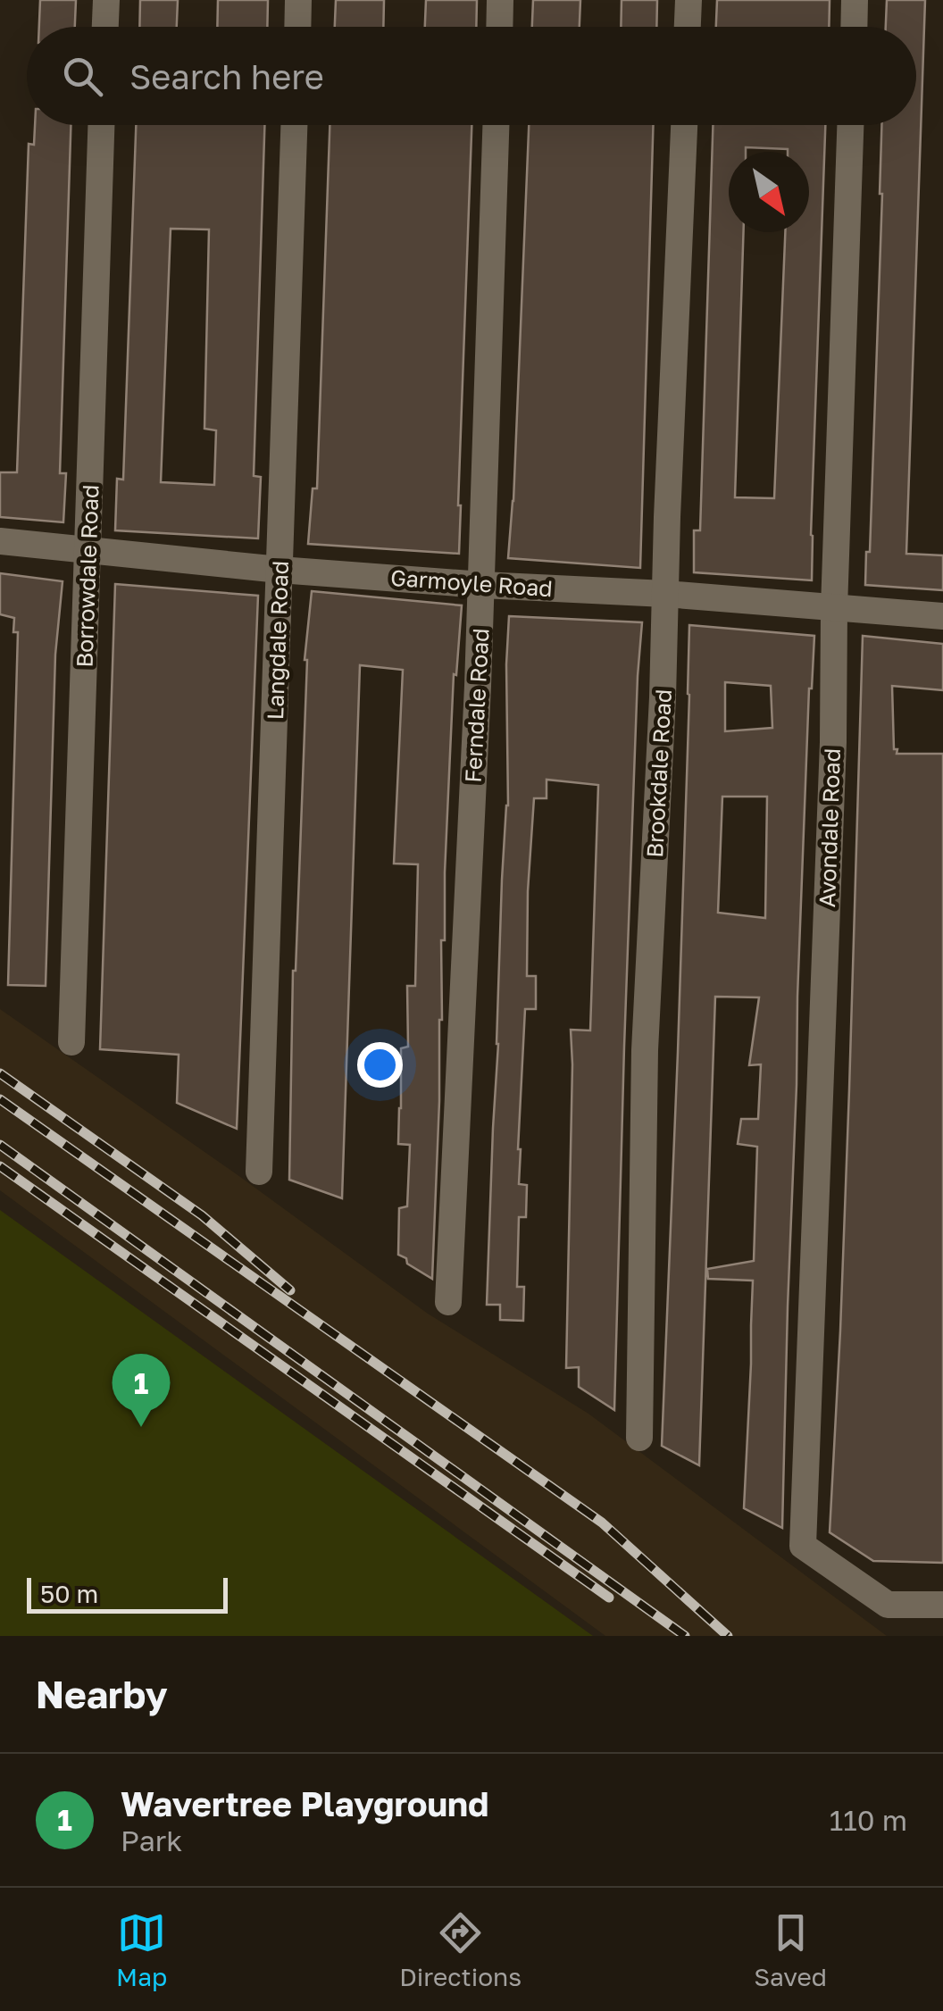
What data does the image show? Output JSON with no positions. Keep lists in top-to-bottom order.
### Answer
{
  "streets": {
    "street": [
      "Borrowdale Road",
      "Garmoyle Road",
      "Langdale Road",
      "Ferndale Road",
      "Brookdale Road",
      "Avondale Road"
    ]
  },
  "crossings": [
    ["Borrowdale Road", "Garmoyle Road"],
    ["Garmoyle Road", "Langdale Road"],
    ["Garmoyle Road", "Ferndale Road"],
    ["Garmoyle Road", "Brookdale Road"],
    ["Garmoyle Road", "Avondale Road"]
  ],
  "scale_bar": "50 m",
  "north": "bottom right",
  "page": {
    "search": "Search here",
    "pins": "1",
    "scale": "50 m",
    "heading": "Nearby",
    "list": [
      {
        "mark": "1",
        "name": "Wavertree Playground",
        "note": "Park",
        "value": "110 m"
      }
    ],
    "nav": ["Map", "Directions", "Saved"]
  }
}
